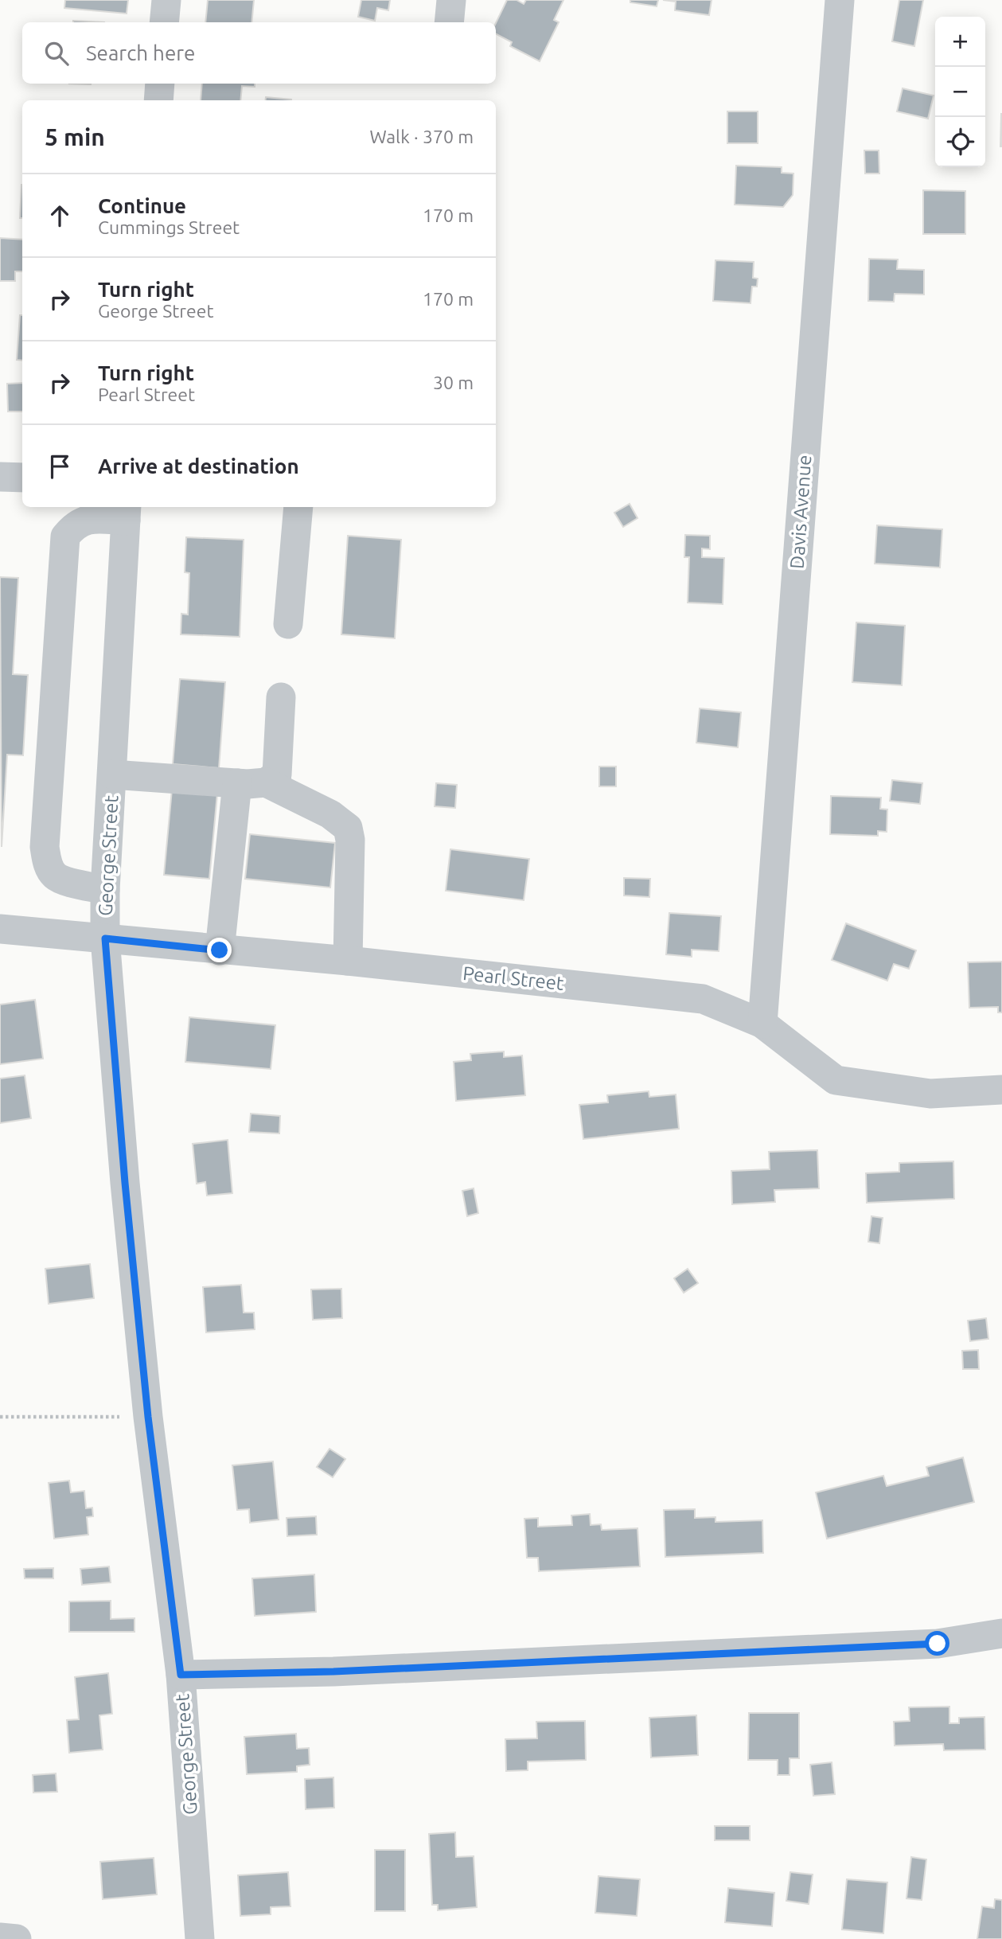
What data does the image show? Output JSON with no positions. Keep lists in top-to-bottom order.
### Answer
{
  "streets": {
    "street": ["Davis Avenue", "George Street", "Pearl Street"]
  },
  "crossings": [
    ["Davis Avenue", "Pearl Street"],
    ["George Street", "Pearl Street"]
  ],
  "page": {
    "map_buttons": ["+", "−"],
    "search": "Search here",
    "heading": ["5 min", "Walk · 370 m"],
    "list": [
      ["Continue", "Cummings Street", "170 m"],
      ["Turn right", "George Street", "170 m"],
      ["Turn right", "Pearl Street", "30 m"],
      "Arrive at destination"
    ]
  }
}
